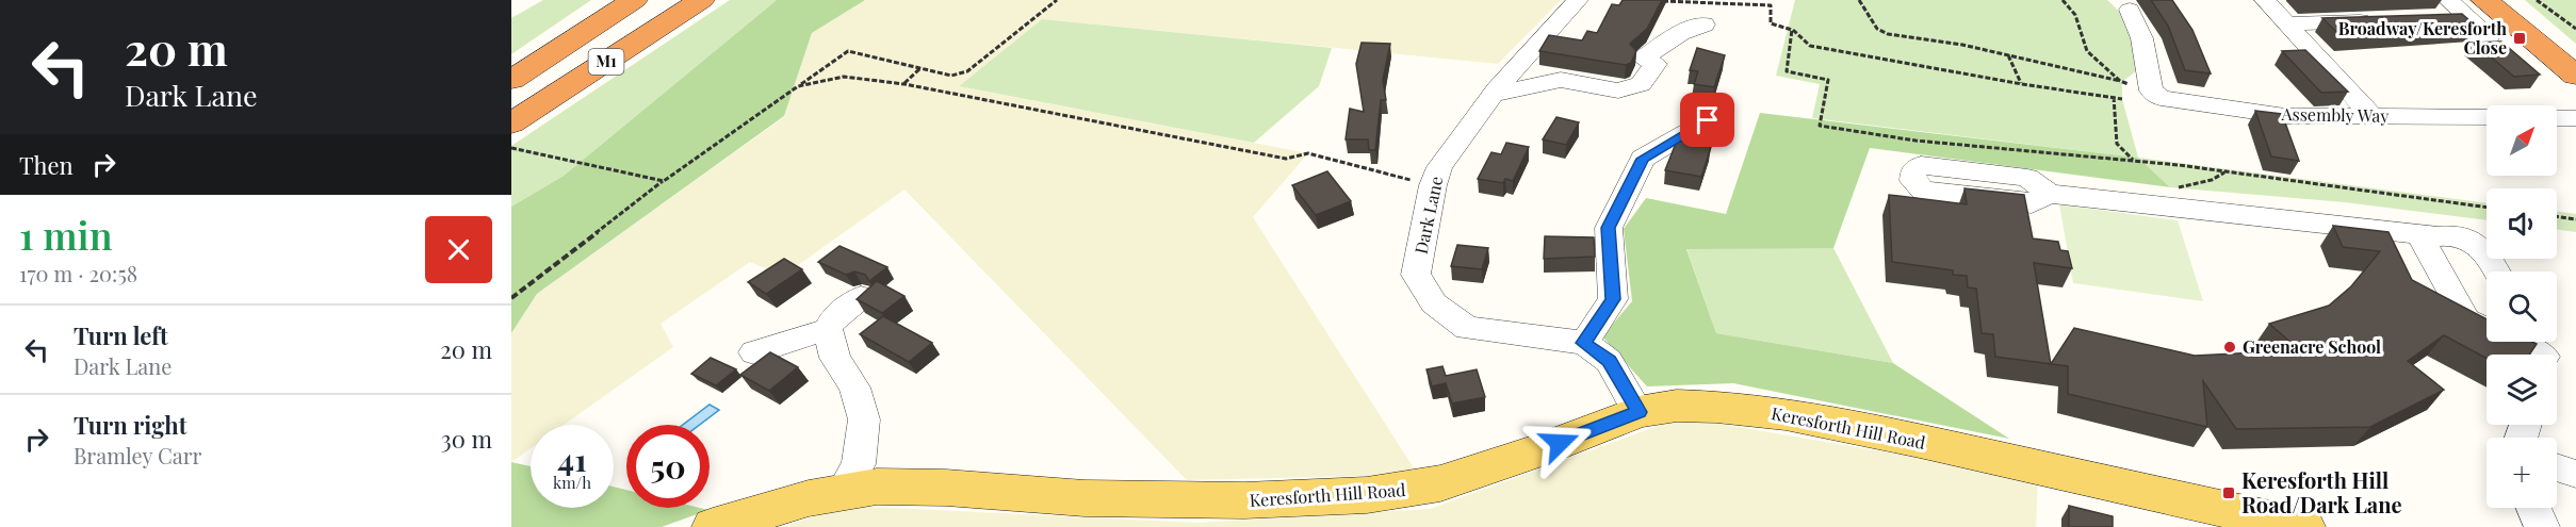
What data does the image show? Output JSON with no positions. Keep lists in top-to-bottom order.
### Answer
{
  "streets": {
    "highway": ["M1"],
    "main road": ["Keresforth Hill Road"],
    "street": ["Assembly Way", "Dark Lane"]
  },
  "places": {
    "transit": ["Broadway/Keresforth Close", "Keresforth Hill Road/Dark Lane"],
    "other": ["Greenacre School"]
  },
  "north": "top right",
  "page": {
    "turn": ["20 m", "Dark Lane"],
    "map_buttons": "+",
    "then": "Then",
    "heading": ["1 min", "170 m · 20:58"],
    "list": [
      {
        "name": "Turn left",
        "note": "Dark Lane",
        "value": "20 m"
      },
      {
        "name": "Turn right",
        "note": "Bramley Carr",
        "value": "30 m"
      }
    ],
    "speed": "41 km/h",
    "limit": "50"
  }
}
